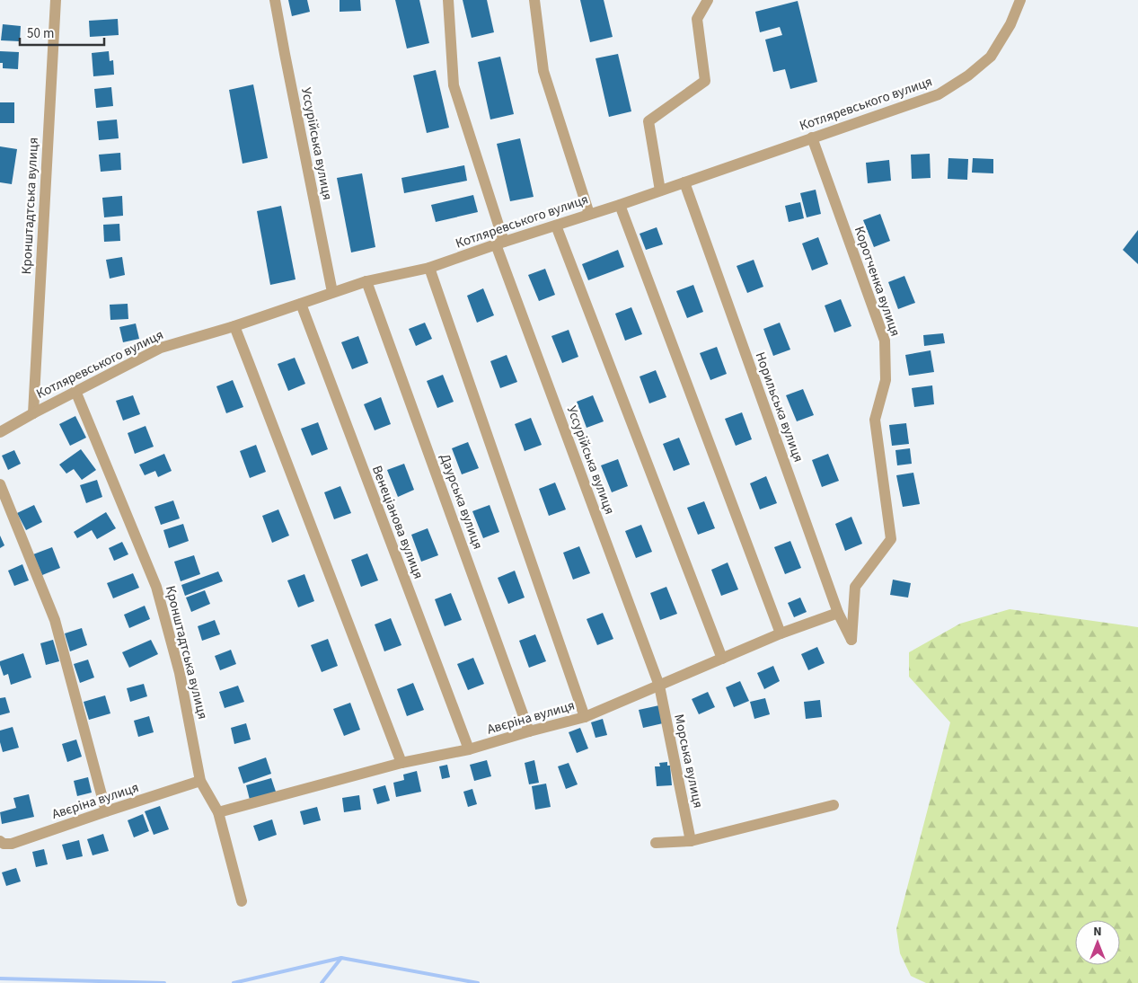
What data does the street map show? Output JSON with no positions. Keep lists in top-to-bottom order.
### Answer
{
  "streets": {
    "street": [
      "Котляревського вулиця",
      "Уссурійська вулиця",
      "Кронштадтська вулиця",
      "Коротченка вулиця",
      "Норильська вулиця",
      "Даурська вулиця",
      "Венеціанова вулиця",
      "Авєріна вулиця",
      "Морська вулиця"
    ]
  },
  "crossings": [
    ["Котляревського вулиця", "Уссурійська вулиця"],
    ["Котляревського вулиця", "Кронштадтська вулиця"],
    ["Котляревського вулиця", "Коротченка вулиця"],
    ["Котляревського вулиця", "Норильська вулиця"],
    ["Котляревського вулиця", "Даурська вулиця"],
    ["Котляревського вулиця", "Венеціанова вулиця"],
    ["Уссурійська вулиця", "Авєріна вулиця"],
    ["Уссурійська вулиця", "Морська вулиця"],
    ["Кронштадтська вулиця", "Авєріна вулиця"],
    ["Коротченка вулиця", "Норильська вулиця"],
    ["Норильська вулиця", "Авєріна вулиця"],
    ["Даурська вулиця", "Авєріна вулиця"],
    ["Венеціанова вулиця", "Авєріна вулиця"],
    ["Авєріна вулиця", "Морська вулиця"]
  ],
  "scale_bar": "50 m",
  "north": "top"
}
